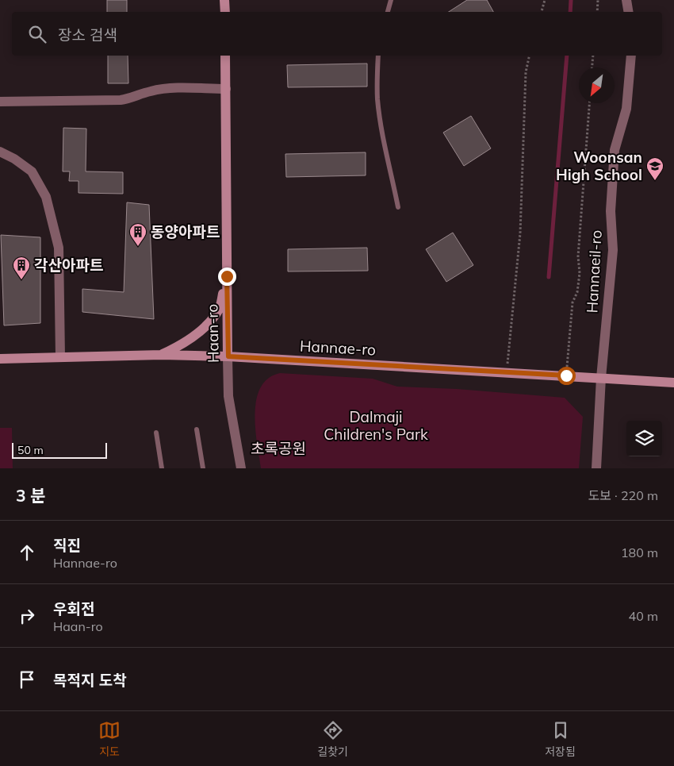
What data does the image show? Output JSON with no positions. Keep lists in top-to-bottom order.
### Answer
{
  "streets": {
    "main road": ["Haan-ro", "Hannae-ro"],
    "street": ["Hannaeil-ro"]
  },
  "crossings": [
    ["Hannaeil-ro", "Hannae-ro"],
    ["Haan-ro", "Hannae-ro"]
  ],
  "parks": ["Dalmaji Children's Park", "초록공원"],
  "places": {
    "school or university": ["Woonsan High School"],
    "building": ["동양아파트", "각산아파트"]
  },
  "scale_bar": "50 m",
  "north": "bottom left",
  "page": {
    "search": "장소 검색",
    "scale": "50 m",
    "heading": ["3 분", "도보 · 220 m"],
    "list": [
      ["직진", "Hannae-ro", "180 m"],
      ["우회전", "Haan-ro", "40 m"],
      "목적지 도착"
    ],
    "nav": ["지도", "길찾기", "저장됨"]
  }
}
